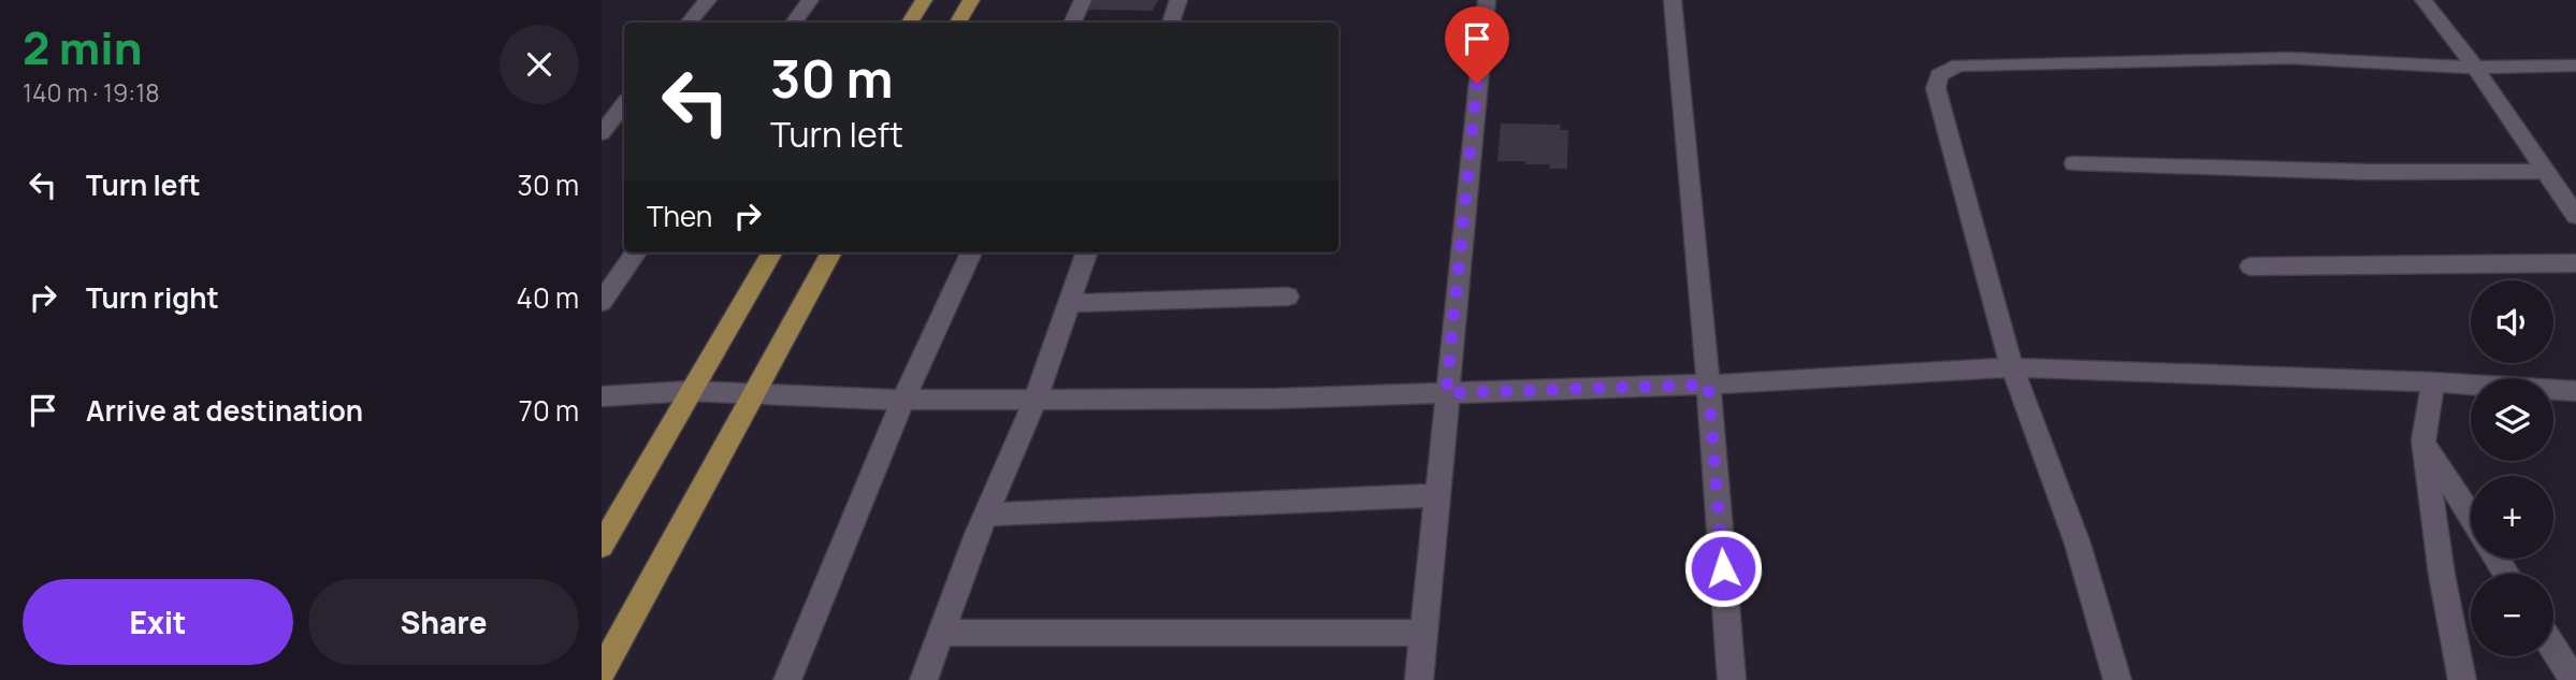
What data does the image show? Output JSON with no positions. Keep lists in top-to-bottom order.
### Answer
{
  "page": {
    "heading": ["2 min", "140 m · 19:18"],
    "turn": ["30 m", "Turn left"],
    "list": [
      {
        "name": "Turn left",
        "value": "30 m"
      },
      {
        "name": "Turn right",
        "value": "40 m"
      },
      {
        "name": "Arrive at destination",
        "value": "70 m"
      }
    ],
    "then": "Then",
    "map_buttons": ["+", "−"],
    "buttons": ["Exit", "Share"]
  }
}
